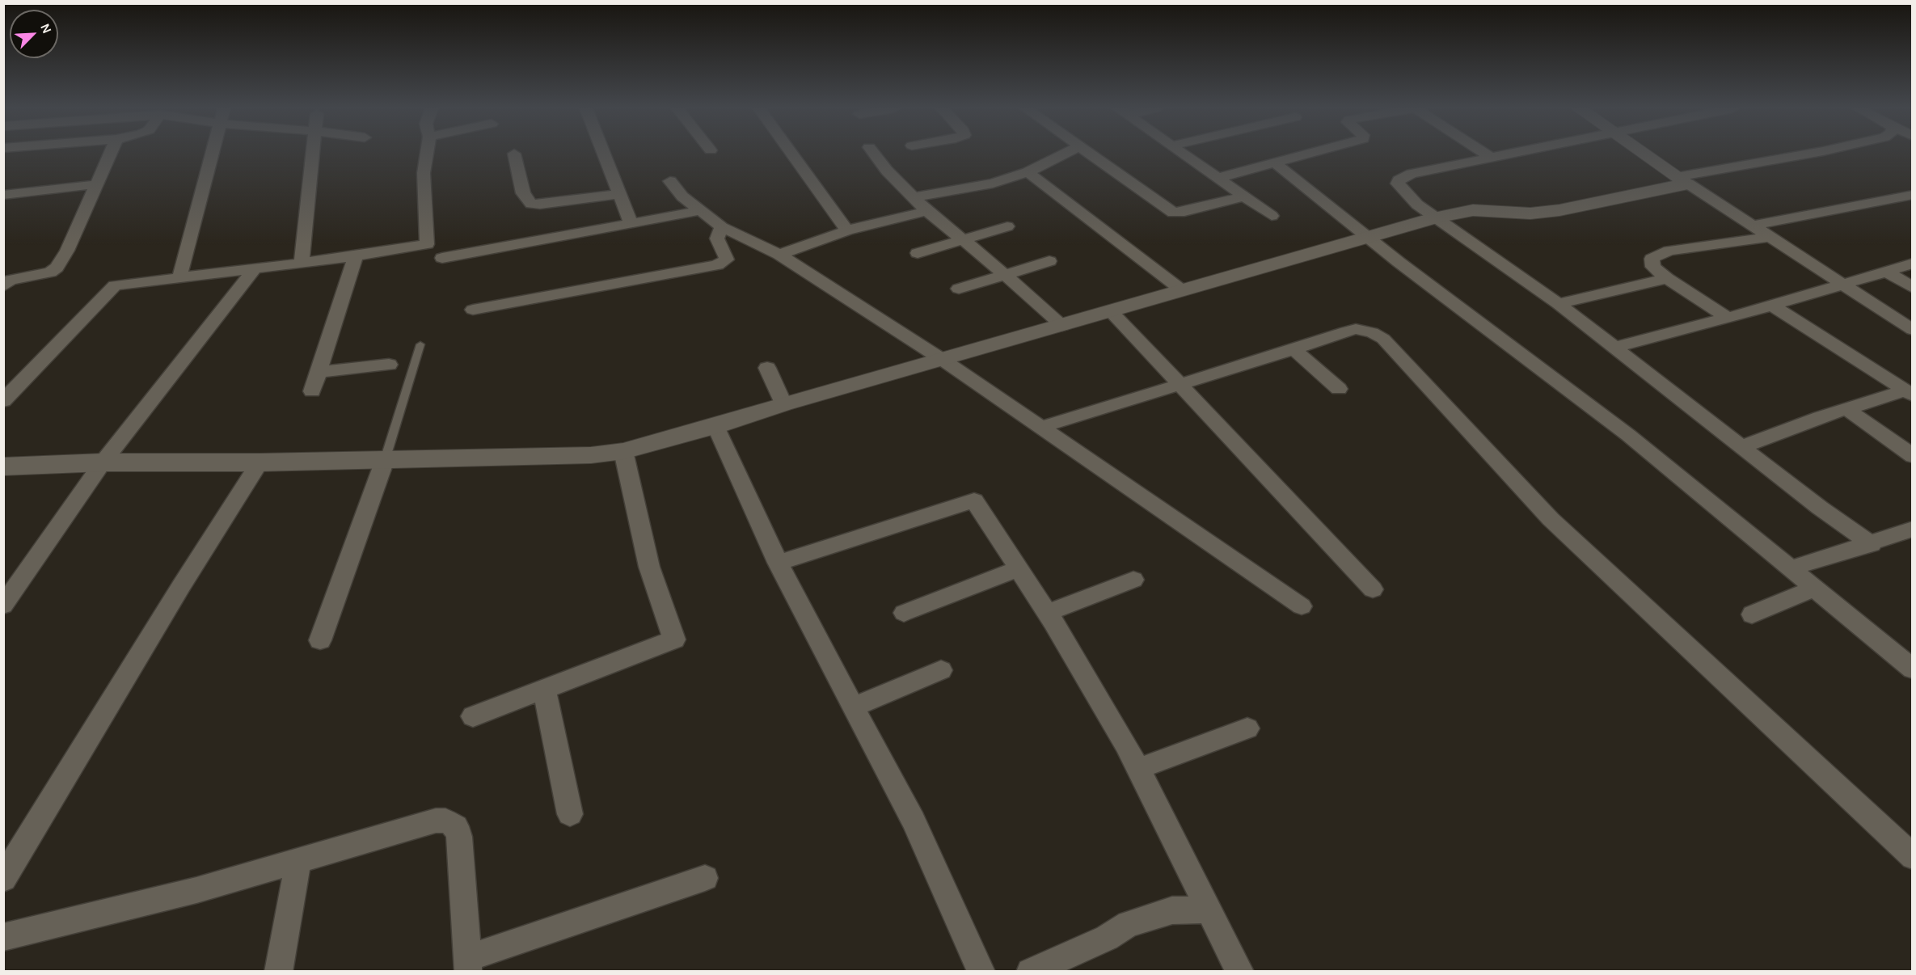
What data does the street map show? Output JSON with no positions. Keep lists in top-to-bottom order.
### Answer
{
  "north": "top right"
}
